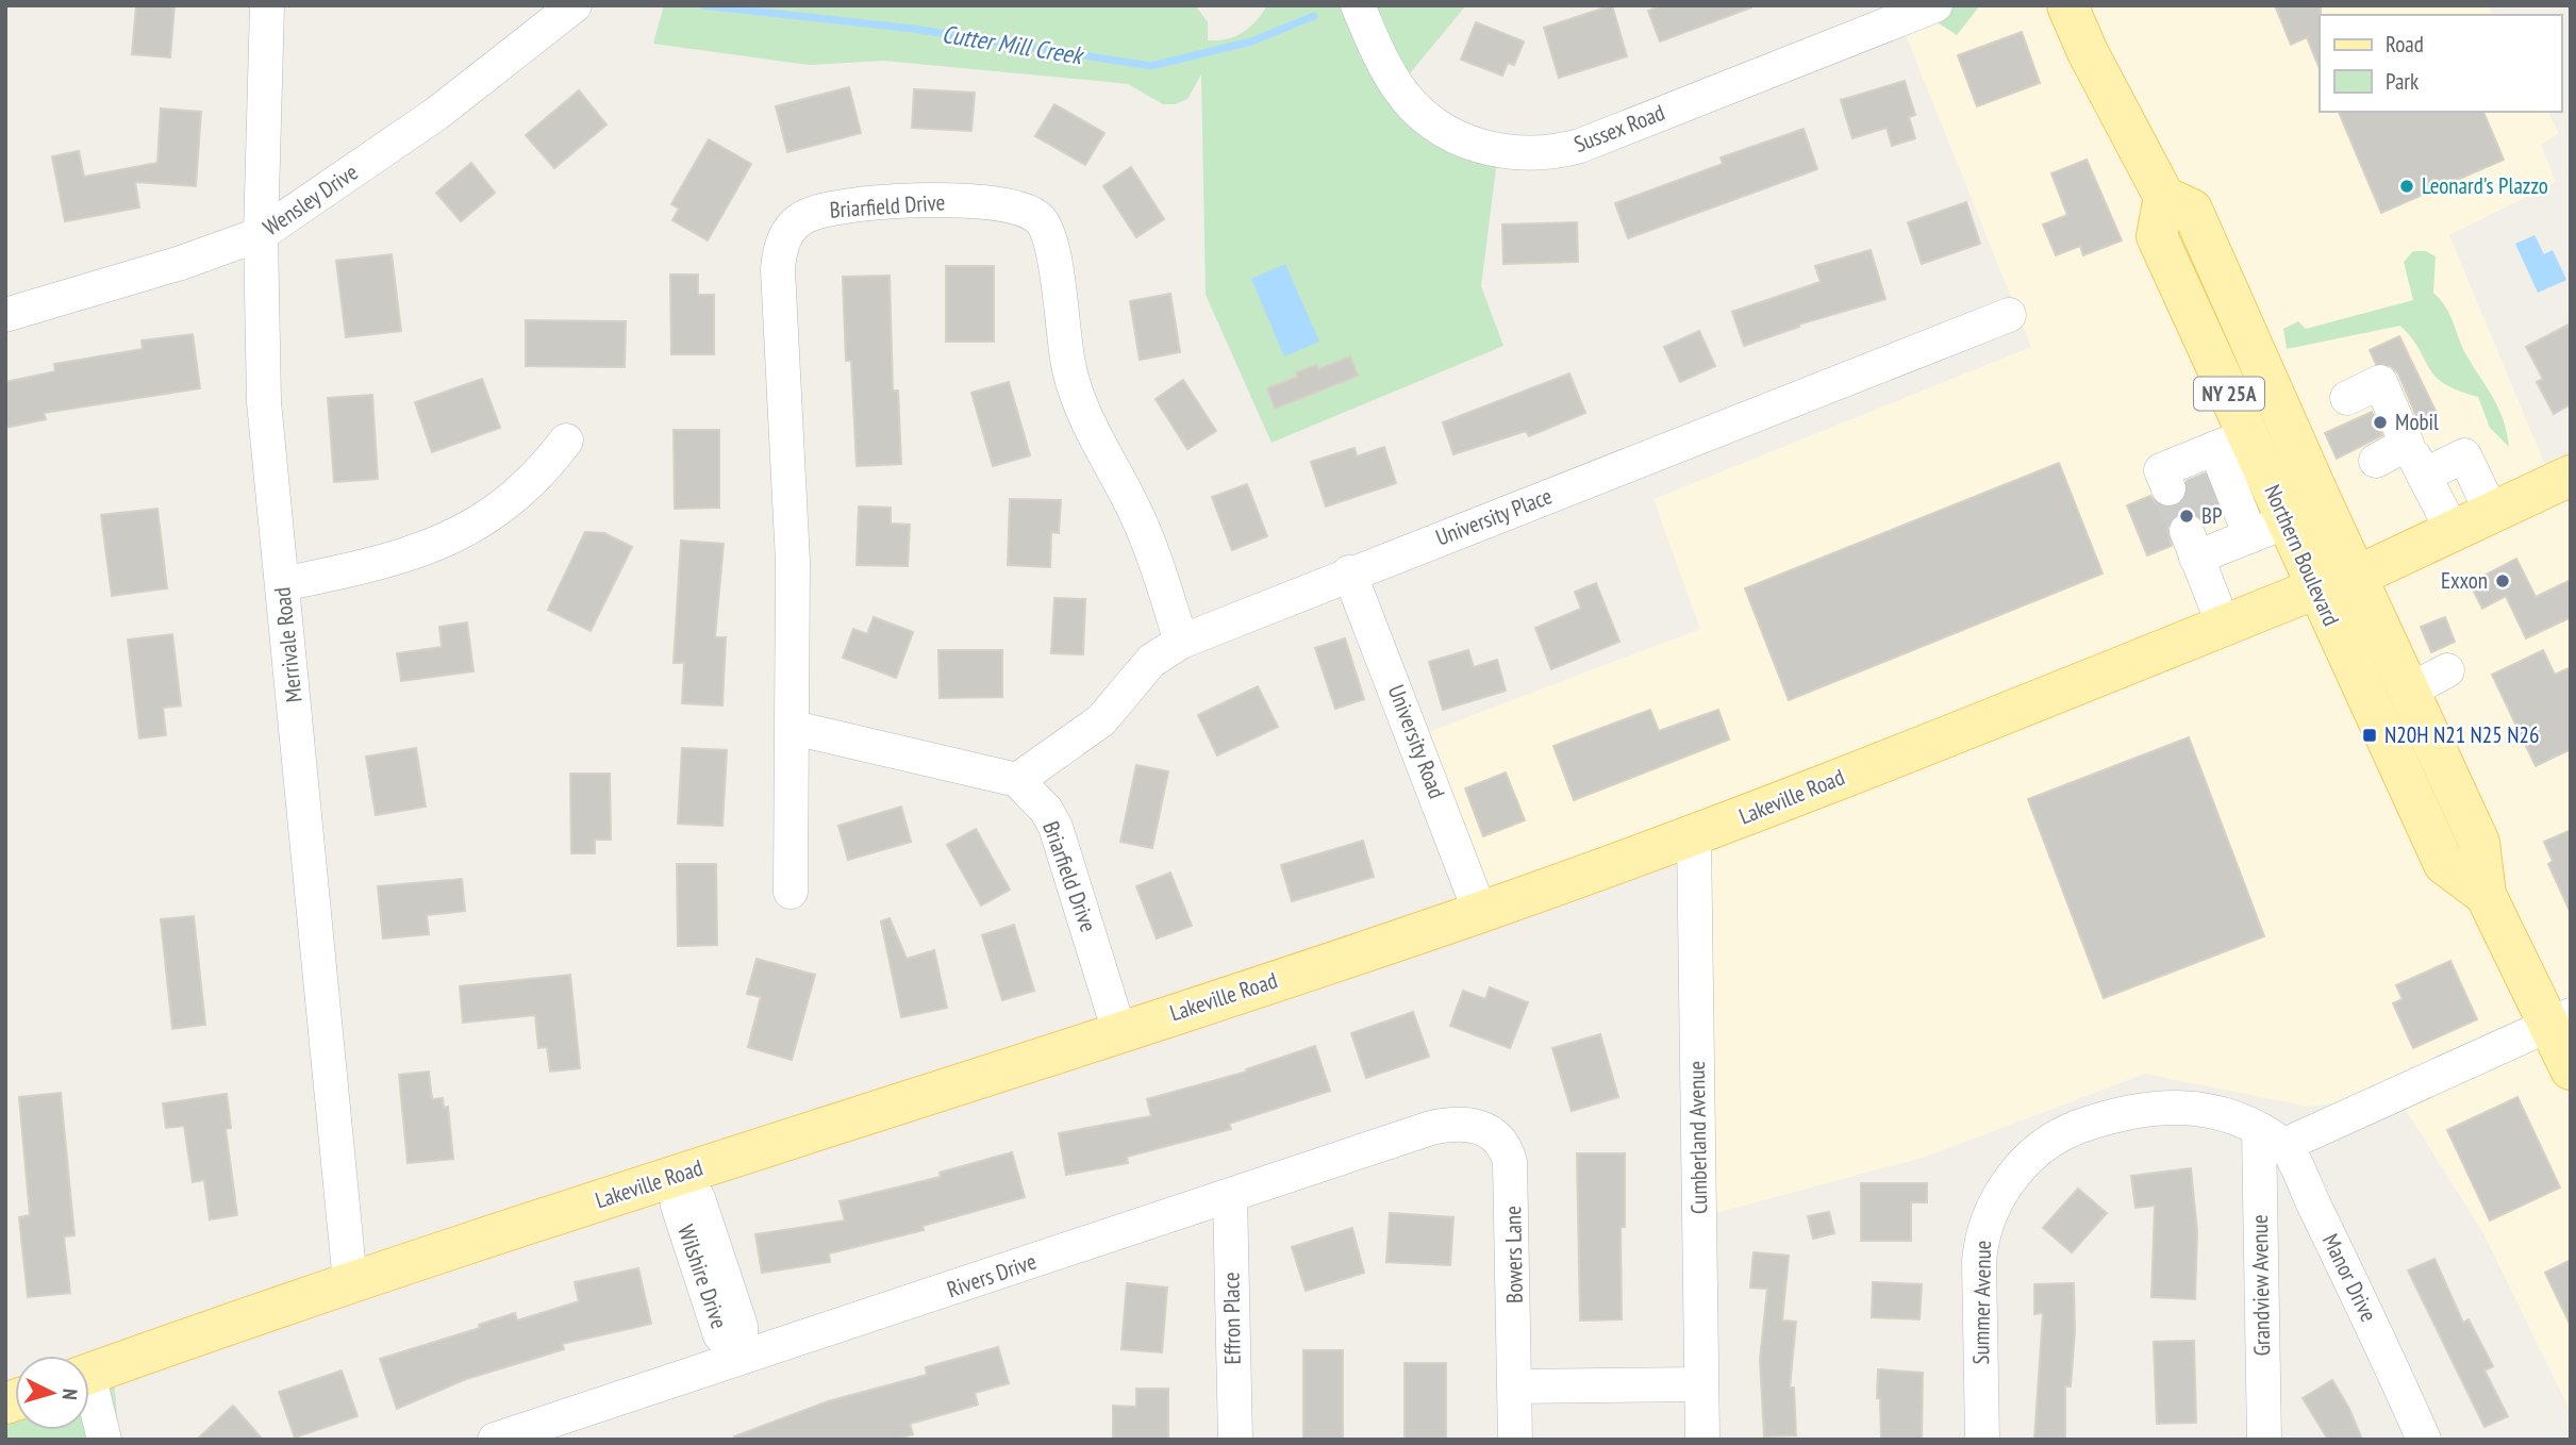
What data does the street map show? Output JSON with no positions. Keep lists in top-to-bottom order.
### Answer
{
  "streets": {
    "main road": ["NY 25A", "Northern Boulevard", "Lakeville Road"],
    "street": [
      "Sussex Road",
      "Wensley Drive",
      "Briarfield Drive",
      "University Place",
      "Merrivale Road",
      "University Road",
      "Cumberland Avenue",
      "Bowers Lane",
      "Rivers Drive",
      "Wilshire Drive",
      "Manor Drive",
      "Grandview Avenue",
      "Summer Avenue",
      "Effron Place"
    ]
  },
  "crossings": [
    ["Wensley Drive", "Merrivale Road"],
    ["Briarfield Drive", "University Place"],
    ["Briarfield Drive", "Lakeville Road"],
    ["University Place", "University Road"],
    ["Northern Boulevard", "Lakeville Road"],
    ["Merrivale Road", "Lakeville Road"],
    ["University Road", "Lakeville Road"],
    ["Lakeville Road", "Cumberland Avenue"],
    ["Lakeville Road", "Wilshire Drive"],
    ["Bowers Lane", "Rivers Drive"],
    ["Rivers Drive", "Wilshire Drive"],
    ["Rivers Drive", "Effron Place"],
    ["Manor Drive", "Grandview Avenue"],
    ["Manor Drive", "Summer Avenue"],
    ["Grandview Avenue", "Summer Avenue"]
  ],
  "water": ["Cutter Mill Creek"],
  "places": {
    "other": [
      "Leonard's Plazzo",
      "Mobil",
      "BP",
      "Exxon"
    ],
    "transit": ["N20H N21 N25 N26"]
  },
  "legend": ["Road", "Park"],
  "north": "right"
}
